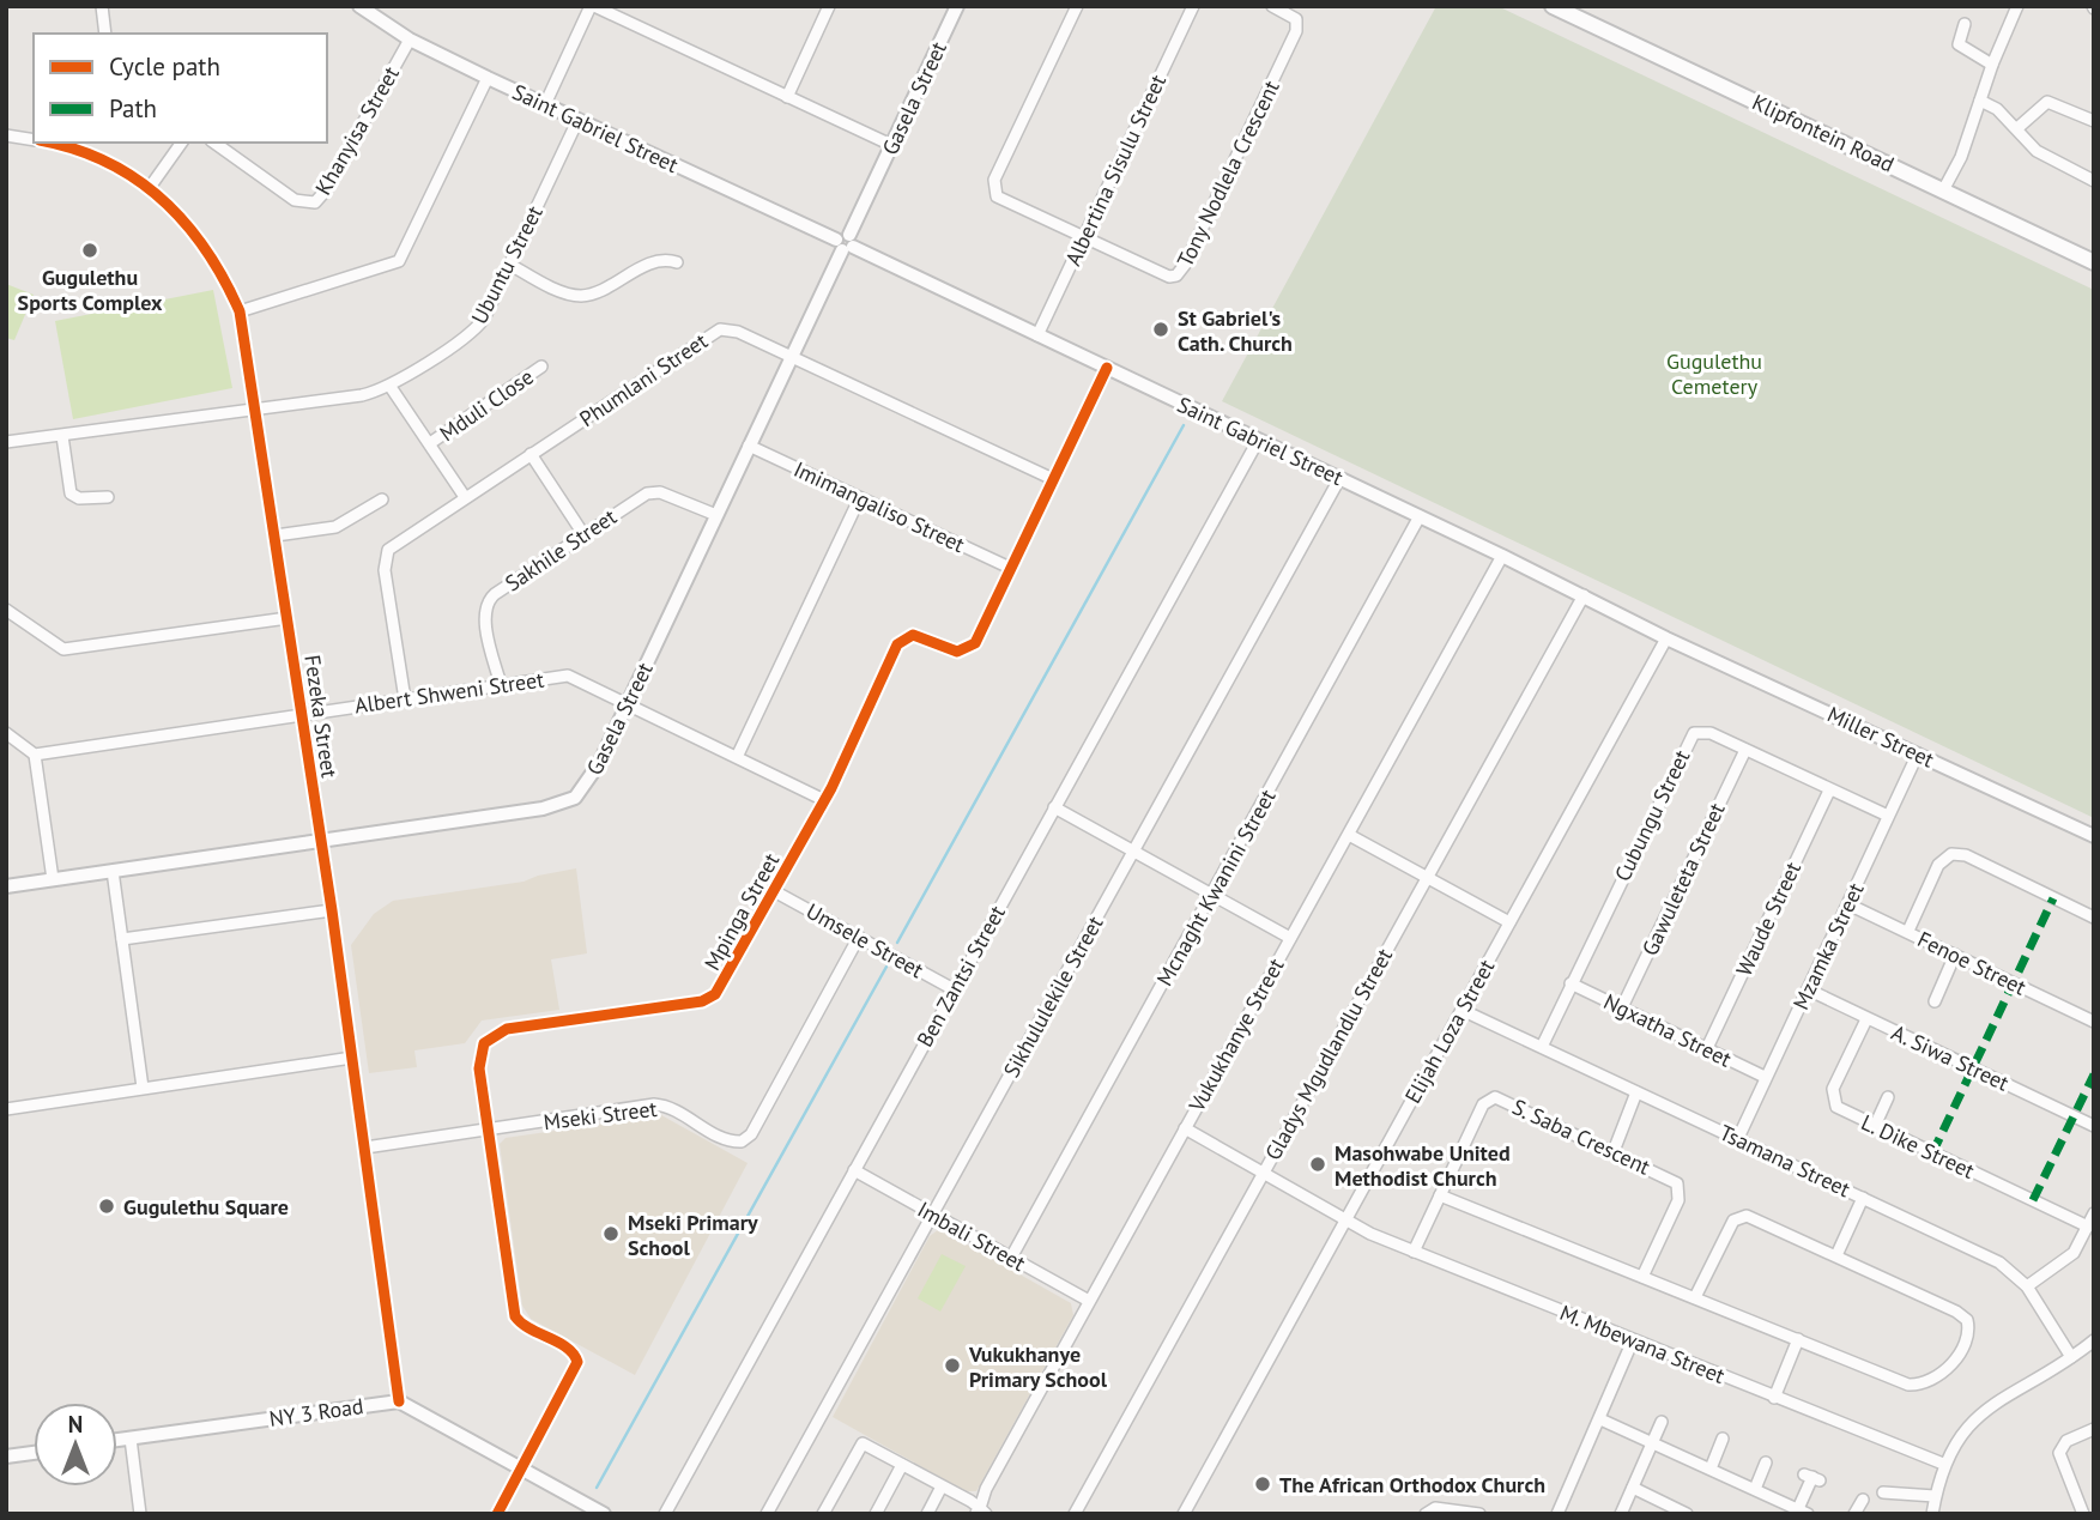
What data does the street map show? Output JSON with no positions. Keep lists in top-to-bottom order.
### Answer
{
  "streets": {
    "main road": ["Klipfontein Road"],
    "street": [
      "Gasela Street",
      "Saint Gabriel Street",
      "Khanyisa Street",
      "Albertina Sisulu Street",
      "Tony Nodlela Crescent",
      "Ubuntu Street",
      "Phumlani Street",
      "Mduli Close",
      "Imimangaliso Street",
      "Sakhile Street",
      "Albert Shweni Street",
      "Fezeka Street",
      "Miller Street",
      "Cubungu Street",
      "Gawuleteta Street",
      "Mcnaght Kwanini Street",
      "Mpinga Street",
      "Waude Street",
      "Umsele Street",
      "Mzamka Street",
      "Fenoe Street",
      "Ben Zantsi Street",
      "Sikhululekile Street",
      "Ngxatha Street",
      "Elijah Loza Street",
      "Vukukhanye Street",
      "Gladys Mgudlandlu Street",
      "A. Siwa Street",
      "Mseki Street",
      "S. Saba Crescent",
      "L. Dike Street",
      "Tsamana Street",
      "Imbali Street",
      "M. Mbewana Street",
      "NY 3 Road"
    ]
  },
  "crossings": [
    ["Gasela Street", "Saint Gabriel Street"],
    ["Gasela Street", "Phumlani Street"],
    ["Gasela Street", "Imimangaliso Street"],
    ["Gasela Street", "Sakhile Street"],
    ["Gasela Street", "Albert Shweni Street"],
    ["Gasela Street", "Fezeka Street"],
    ["Saint Gabriel Street", "Khanyisa Street"],
    ["Saint Gabriel Street", "Albertina Sisulu Street"],
    ["Saint Gabriel Street", "Ubuntu Street"],
    ["Saint Gabriel Street", "Miller Street"],
    ["Saint Gabriel Street", "Mcnaght Kwanini Street"],
    ["Saint Gabriel Street", "Mpinga Street"],
    ["Saint Gabriel Street", "Ben Zantsi Street"],
    ["Saint Gabriel Street", "Sikhululekile Street"],
    ["Saint Gabriel Street", "Elijah Loza Street"],
    ["Saint Gabriel Street", "Vukukhanye Street"],
    ["Saint Gabriel Street", "Gladys Mgudlandlu Street"],
    ["Albertina Sisulu Street", "Tony Nodlela Crescent"],
    ["Ubuntu Street", "Fezeka Street"],
    ["Phumlani Street", "Albert Shweni Street"],
    ["Phumlani Street", "Mpinga Street"],
    ["Imimangaliso Street", "Mpinga Street"],
    ["Sakhile Street", "Albert Shweni Street"],
    ["Albert Shweni Street", "Fezeka Street"],
    ["Albert Shweni Street", "Mpinga Street"],
    ["Fezeka Street", "Mseki Street"],
    ["Fezeka Street", "NY 3 Road"],
    ["Miller Street", "Mzamka Street"],
    ["Miller Street", "Elijah Loza Street"],
    ["Cubungu Street", "Gawuleteta Street"],
    ["Cubungu Street", "Waude Street"],
    ["Cubungu Street", "Mzamka Street"],
    ["Cubungu Street", "Ngxatha Street"],
    ["Cubungu Street", "Tsamana Street"],
    ["Gawuleteta Street", "Ngxatha Street"],
    ["Mcnaght Kwanini Street", "Imbali Street"],
    ["Mpinga Street", "Umsele Street"],
    ["Mpinga Street", "Mseki Street"],
    ["Waude Street", "Ngxatha Street"],
    ["Umsele Street", "Ben Zantsi Street"],
    ["Umsele Street", "Mseki Street"],
    ["Mzamka Street", "Fenoe Street"],
    ["Mzamka Street", "Ngxatha Street"],
    ["Mzamka Street", "A. Siwa Street"],
    ["Mzamka Street", "Tsamana Street"],
    ["Ben Zantsi Street", "Imbali Street"],
    ["Sikhululekile Street", "Imbali Street"],
    ["Elijah Loza Street", "Tsamana Street"],
    ["Elijah Loza Street", "M. Mbewana Street"],
    ["Vukukhanye Street", "Imbali Street"],
    ["Vukukhanye Street", "M. Mbewana Street"],
    ["Gladys Mgudlandlu Street", "M. Mbewana Street"],
    ["A. Siwa Street", "L. Dike Street"],
    ["S. Saba Crescent", "M. Mbewana Street"]
  ],
  "parks": ["Gugulethu Cemetery"],
  "places": [
    "Gugulethu Sports Complex",
    "St Gabriel's Cath. Church",
    "Masohwabe United Methodist Church",
    "Gugulethu Square",
    "Mseki Primary School",
    "Vukukhanye Primary School",
    "The African Orthodox Church"
  ],
  "legend": ["Cycle path", "Path"],
  "north": "top"
}
